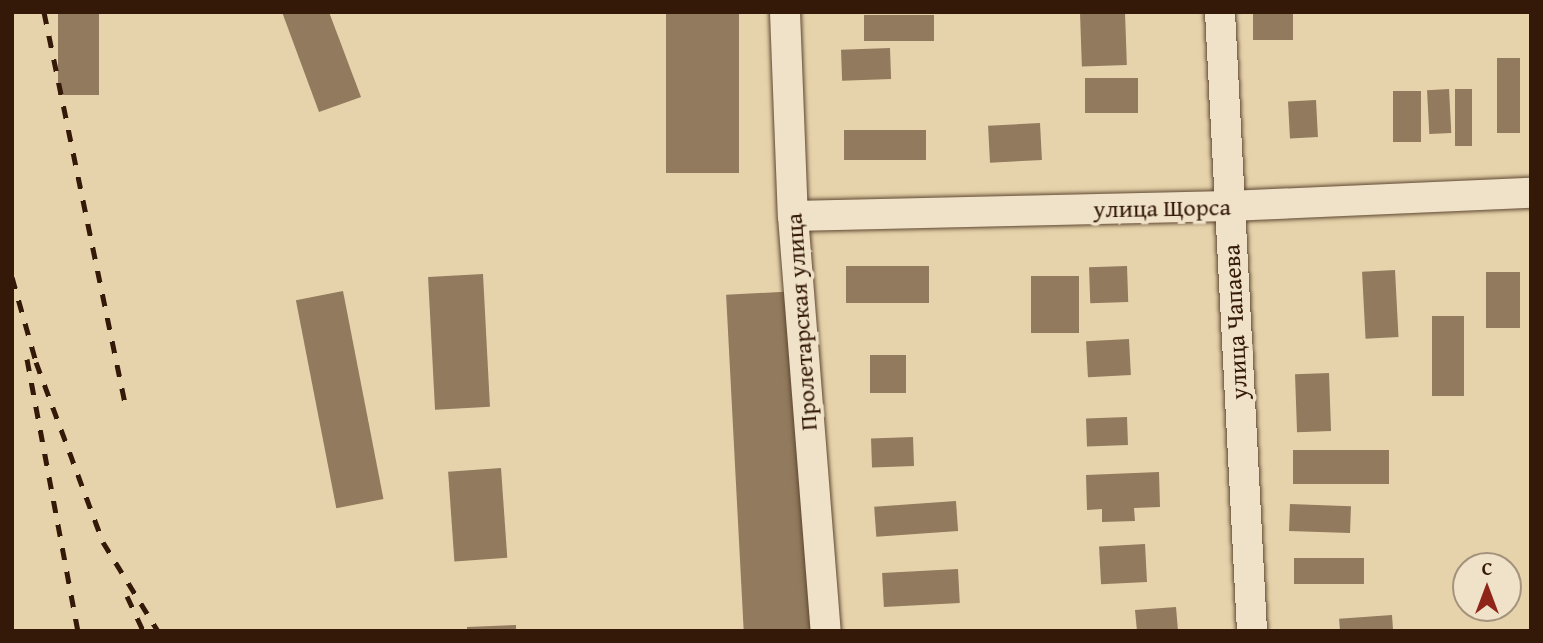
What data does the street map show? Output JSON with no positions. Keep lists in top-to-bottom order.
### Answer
{
  "streets": {
    "street": ["улица Щорса", "Пролетарская улица", "улица Чапаева"]
  },
  "crossings": [
    ["улица Щорса", "Пролетарская улица"],
    ["улица Щорса", "улица Чапаева"]
  ],
  "north": "top"
}
